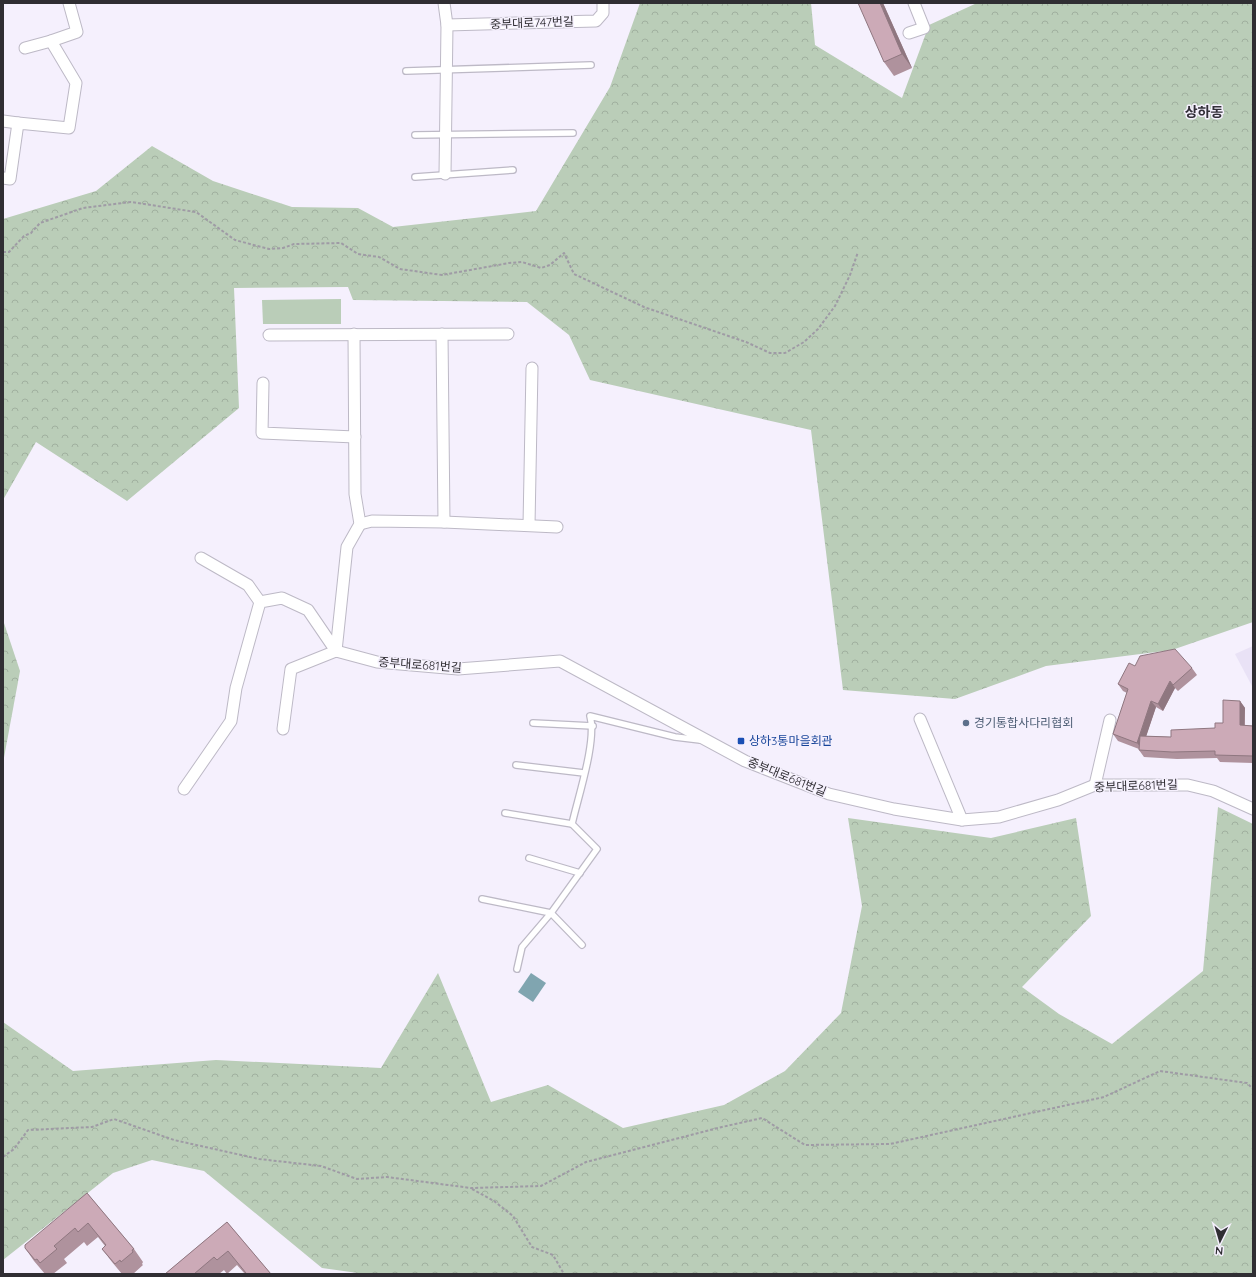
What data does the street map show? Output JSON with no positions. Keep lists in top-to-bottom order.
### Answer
{
  "streets": {
    "street": ["중부대로747번길", "중부대로681번길"]
  },
  "districts": ["상하동"],
  "places": {
    "other": ["경기통합사다리협회"],
    "transit": ["상하3통마을회관"]
  },
  "north": "bottom"
}
